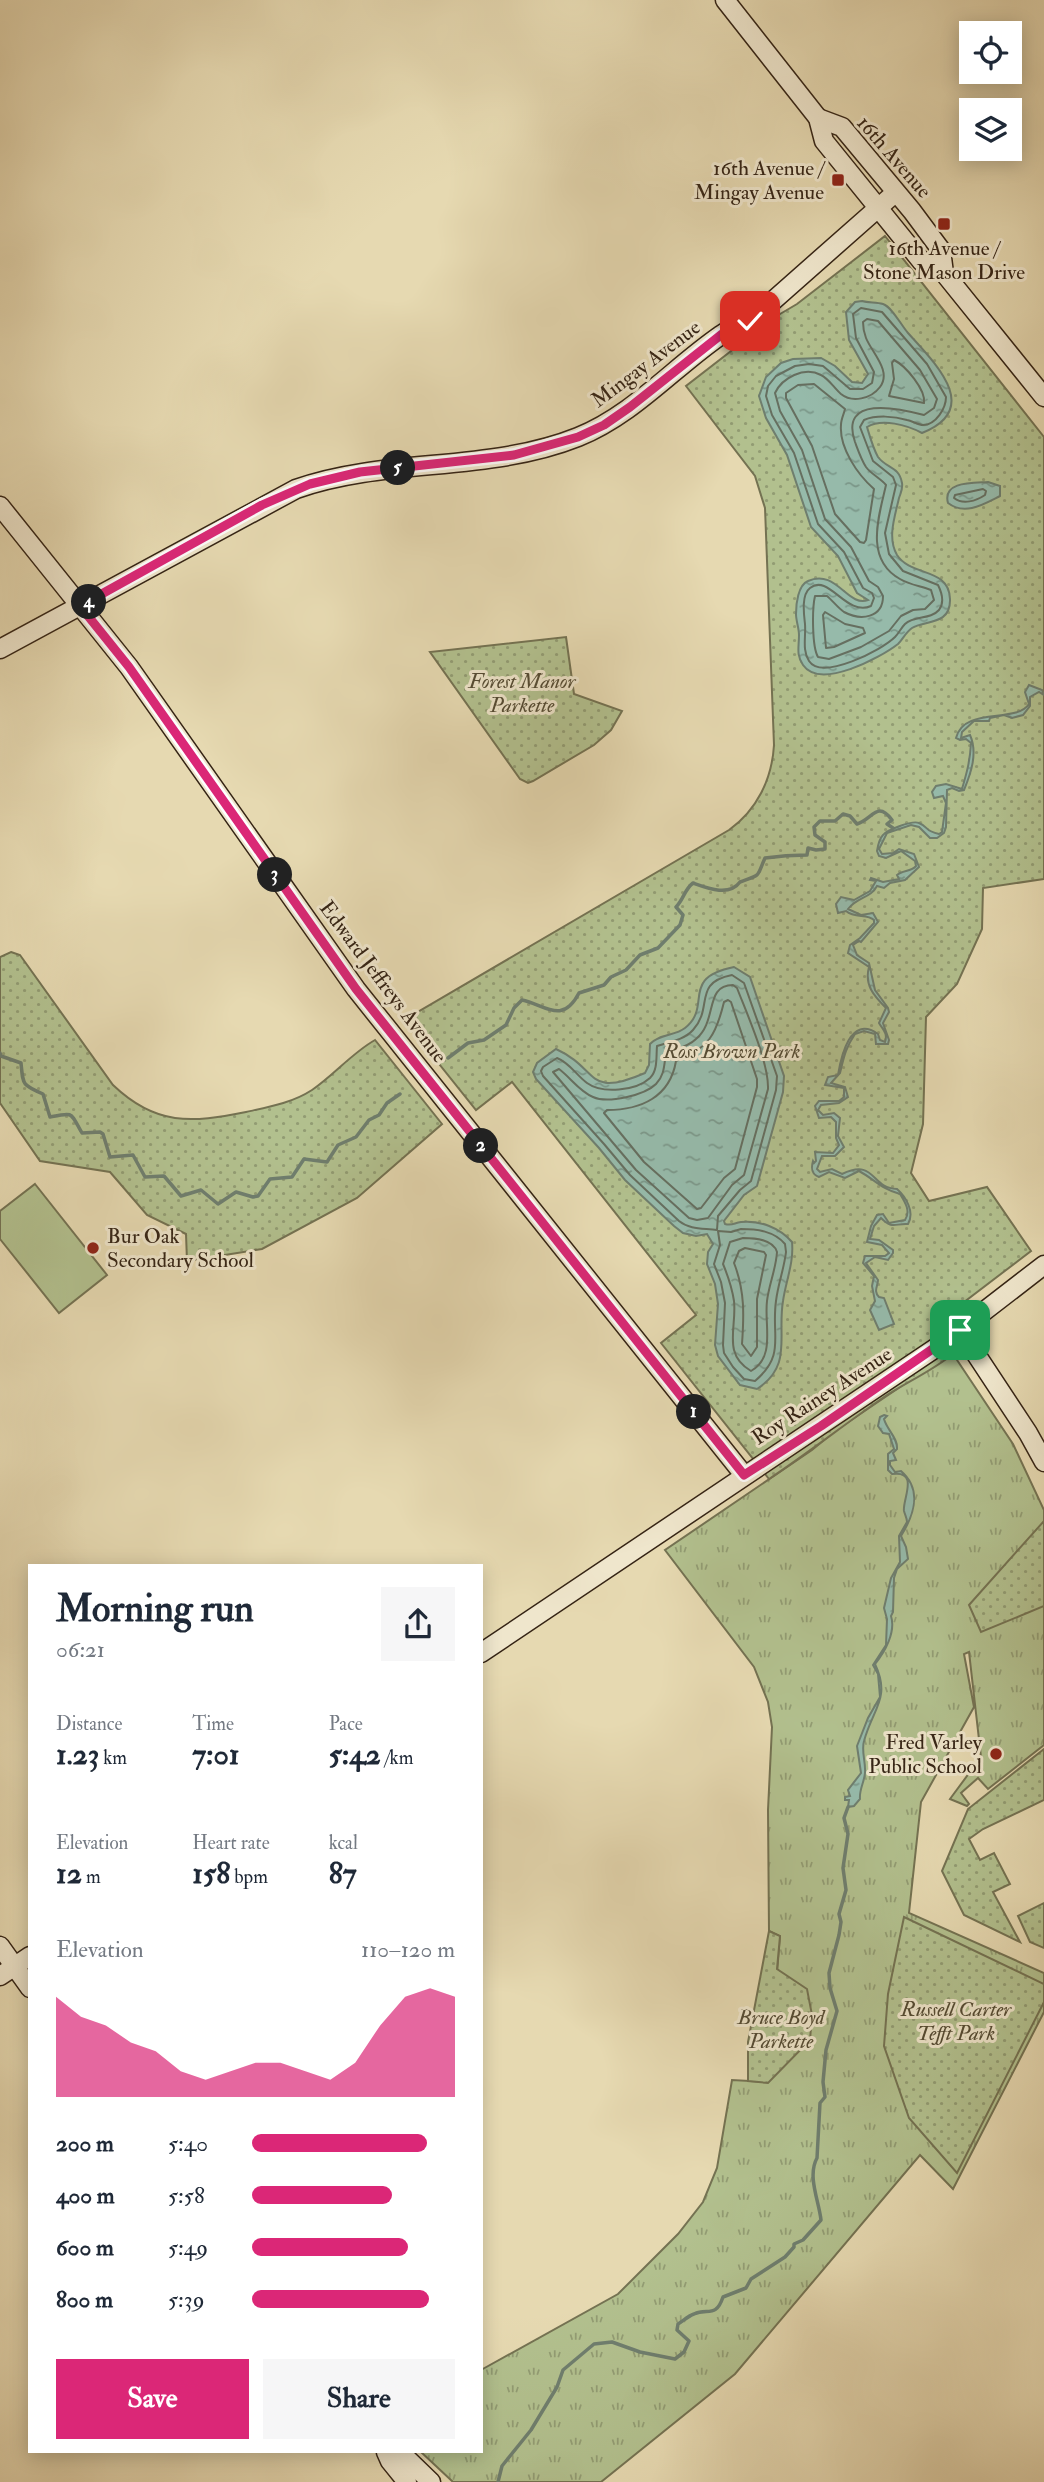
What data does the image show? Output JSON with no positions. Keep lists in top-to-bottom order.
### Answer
{
  "streets": {
    "street": [
      "16th Avenue",
      "Mingay Avenue",
      "Edward Jeffreys Avenue",
      "Roy Rainey Avenue"
    ]
  },
  "crossings": [
    ["16th Avenue", "Mingay Avenue"],
    ["Mingay Avenue", "Edward Jeffreys Avenue"],
    ["Edward Jeffreys Avenue", "Roy Rainey Avenue"]
  ],
  "parks": [
    "Forest Manor Parkette",
    "Ross Brown Park",
    "Russell Carter Tefft Park",
    "Bruce Boyd Parkette"
  ],
  "places": {
    "transit": ["16th Avenue / Mingay Avenue", "16th Avenue / Stone Mason Drive"],
    "other": ["Bur Oak Secondary School", "Fred Varley Public School"]
  },
  "page": {
    "pins": [
      "5",
      "4",
      "3",
      "2",
      "1"
    ],
    "heading": ["Morning run", "06:21"],
    "stats": [
      ["Distance", "1.23 km"],
      ["Time", "7:01"],
      ["Pace", "5:42 /km"],
      ["Elevation", "12 m"],
      ["Heart rate", "158 bpm"],
      ["kcal", "87"]
    ],
    "chart": ["Elevation", "110–120 m"],
    "list": [
      {
        "name": "200 m",
        "note": "5:40"
      },
      {
        "name": "400 m",
        "note": "5:58"
      },
      {
        "name": "600 m",
        "note": "5:49"
      },
      {
        "name": "800 m",
        "note": "5:39"
      }
    ],
    "buttons": ["Save", "Share"]
  }
}
